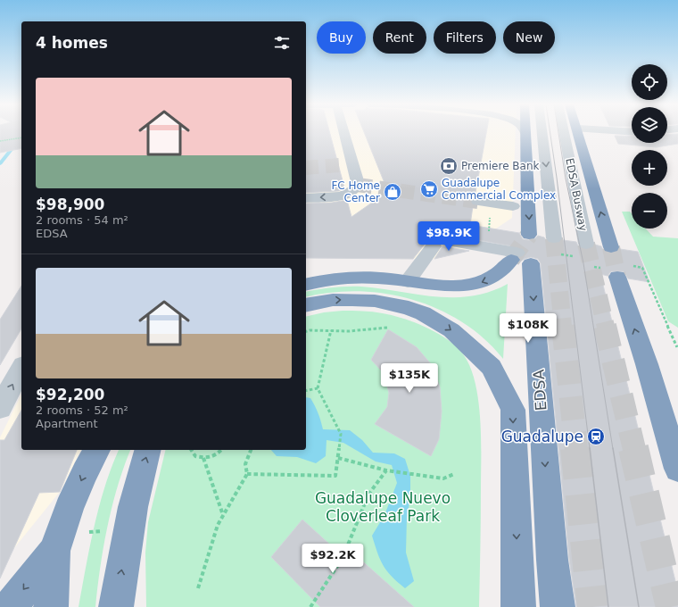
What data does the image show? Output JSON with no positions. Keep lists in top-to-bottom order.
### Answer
{
  "streets": {
    "highway": ["EDSA"],
    "street": ["EDSA Busway"]
  },
  "parks": ["Guadalupe Nuevo Cloverleaf Park"],
  "places": {
    "bank": ["Premiere Bank"],
    "supermarket": ["Guadalupe Commercial Complex"],
    "shop": ["FC Home Center"],
    "station": ["Guadalupe"]
  },
  "page": {
    "chip": [
      "Buy",
      "Rent",
      "Filters",
      "New"
    ],
    "heading": "4 homes",
    "map_buttons": ["+", "−"],
    "list": [
      {
        "name": "$98,900",
        "note": "2 rooms · 54 m² · EDSA"
      },
      {
        "name": "$92,200",
        "note": "2 rooms · 52 m² · Apartment"
      }
    ],
    "price": [
      "$98.9K",
      "$108K",
      "$135K",
      "$92.2K"
    ]
  }
}
